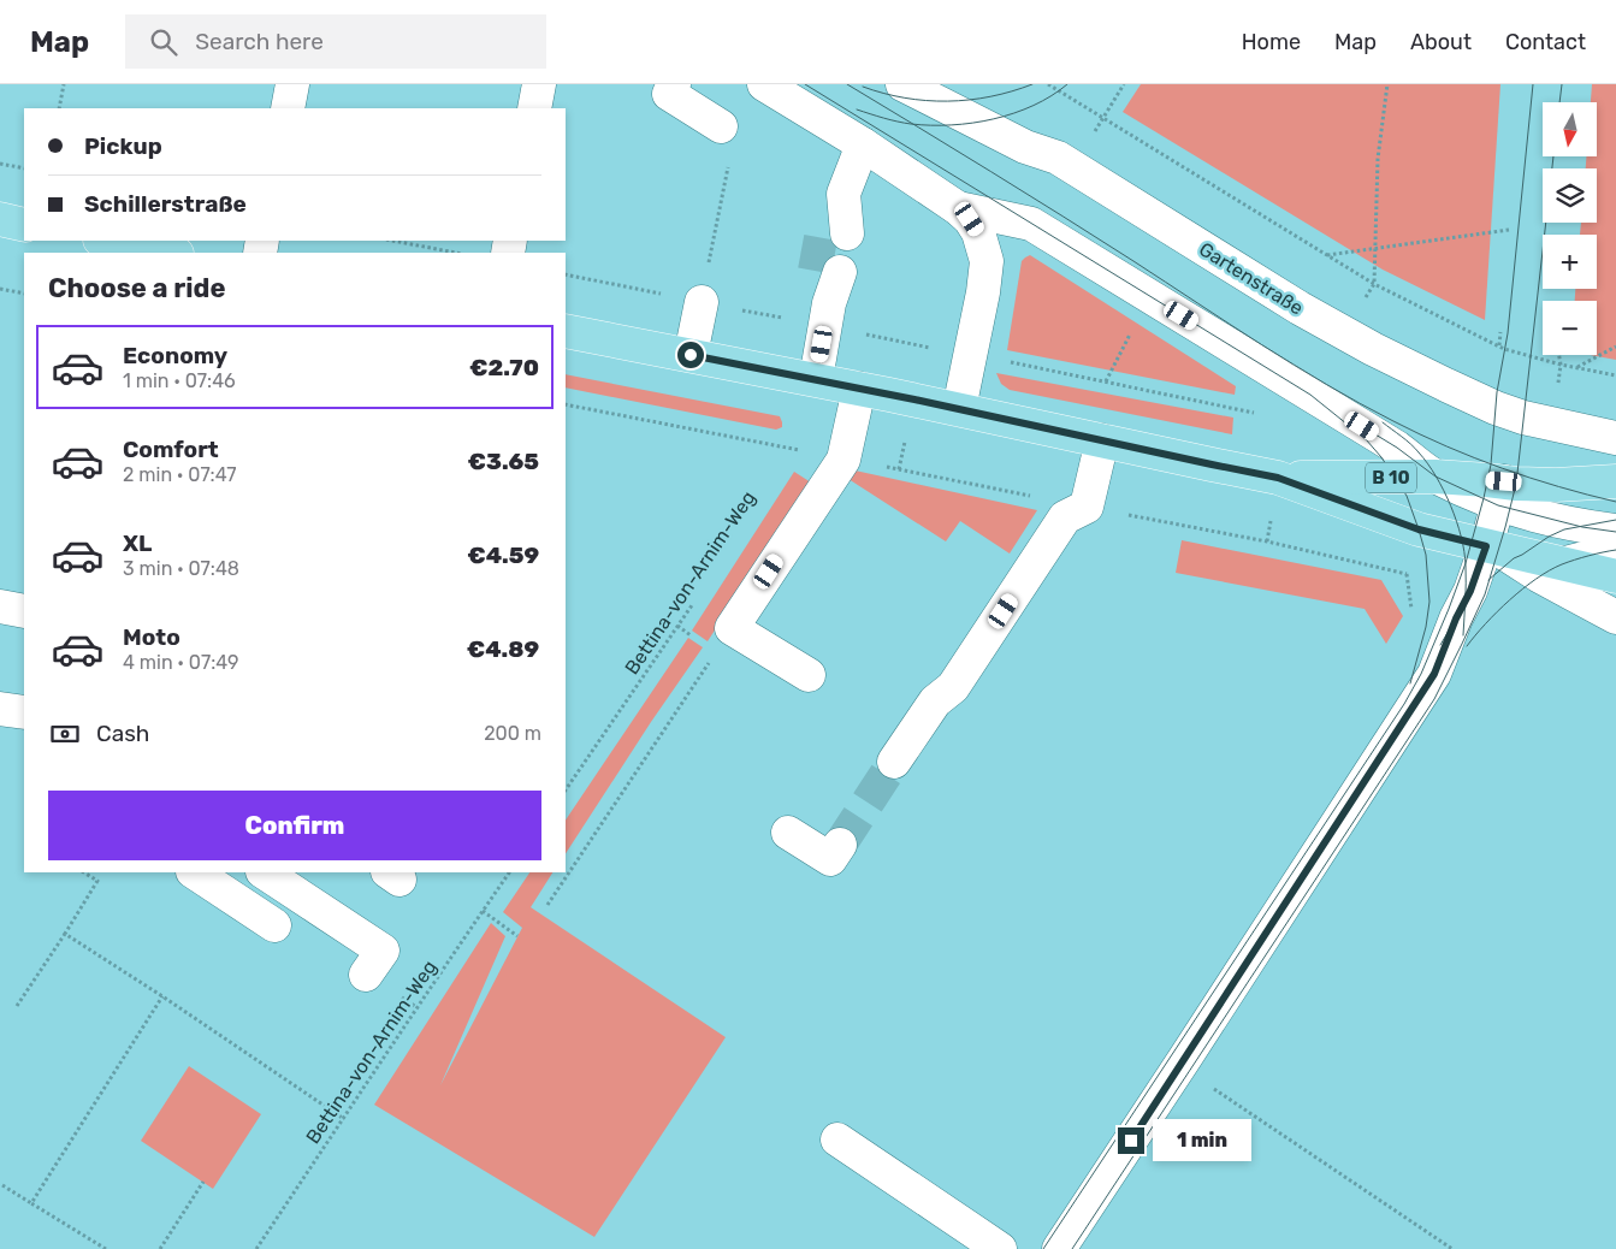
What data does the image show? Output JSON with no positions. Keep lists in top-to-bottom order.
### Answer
{
  "streets": {
    "main road": ["B 10"],
    "street": ["Gartenstraße"],
    "path": ["Bettina-von-Arnim-Weg"]
  },
  "north": "bottom",
  "page": {
    "header": "Map",
    "search": "Search here",
    "nav": [
      "Home",
      "Map",
      "About",
      "Contact"
    ],
    "map_buttons": ["+", "−"],
    "banner": ["Pickup", "Schillerstraße"],
    "heading": "Choose a ride",
    "list": [
      {
        "name": "Economy",
        "note": "1 min · 07:46",
        "value": "€2.70"
      },
      {
        "name": "Comfort",
        "note": "2 min · 07:47",
        "value": "€3.65"
      },
      {
        "name": "XL",
        "note": "3 min · 07:48",
        "value": "€4.59"
      },
      {
        "name": "Moto",
        "note": "4 min · 07:49",
        "value": "€4.89"
      }
    ],
    "pay": ["Cash", "200 m"],
    "buttons": "Confirm",
    "bubble": "1 min"
  }
}
